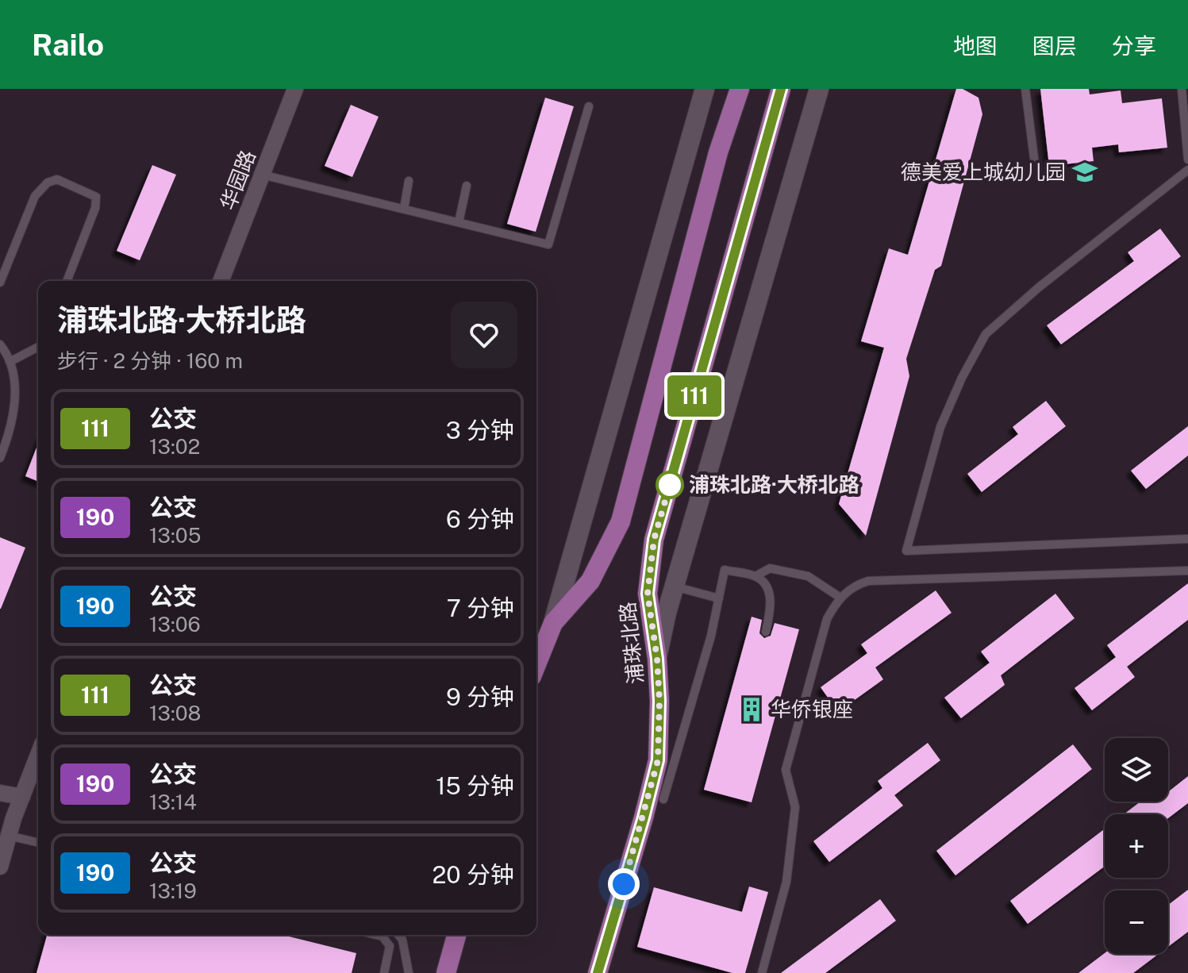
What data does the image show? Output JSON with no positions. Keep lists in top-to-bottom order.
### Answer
{
  "streets": {
    "main road": ["浦珠北路"],
    "street": ["华园路"]
  },
  "places": {
    "school or university": ["德美爱上城幼儿园"],
    "other": ["浦珠北路·大桥北路"],
    "building": ["华侨银座"]
  },
  "lines": ["bus line 111"],
  "page": {
    "header": "Railo",
    "nav": ["地图", "图层", "分享"],
    "on_map": "111",
    "heading": ["浦珠北路·大桥北路", "步行 · 2 分钟 · 160 m"],
    "list": [
      {
        "mark": "111",
        "name": "公交",
        "note": "13:02",
        "value": "3 分钟"
      },
      {
        "mark": "190",
        "name": "公交",
        "note": "13:05",
        "value": "6 分钟"
      },
      {
        "mark": "190",
        "name": "公交",
        "note": "13:06",
        "value": "7 分钟"
      },
      {
        "mark": "111",
        "name": "公交",
        "note": "13:08",
        "value": "9 分钟"
      },
      {
        "mark": "190",
        "name": "公交",
        "note": "13:14",
        "value": "15 分钟"
      },
      {
        "mark": "190",
        "name": "公交",
        "note": "13:19",
        "value": "20 分钟"
      }
    ],
    "map_buttons": ["+", "−"]
  }
}
